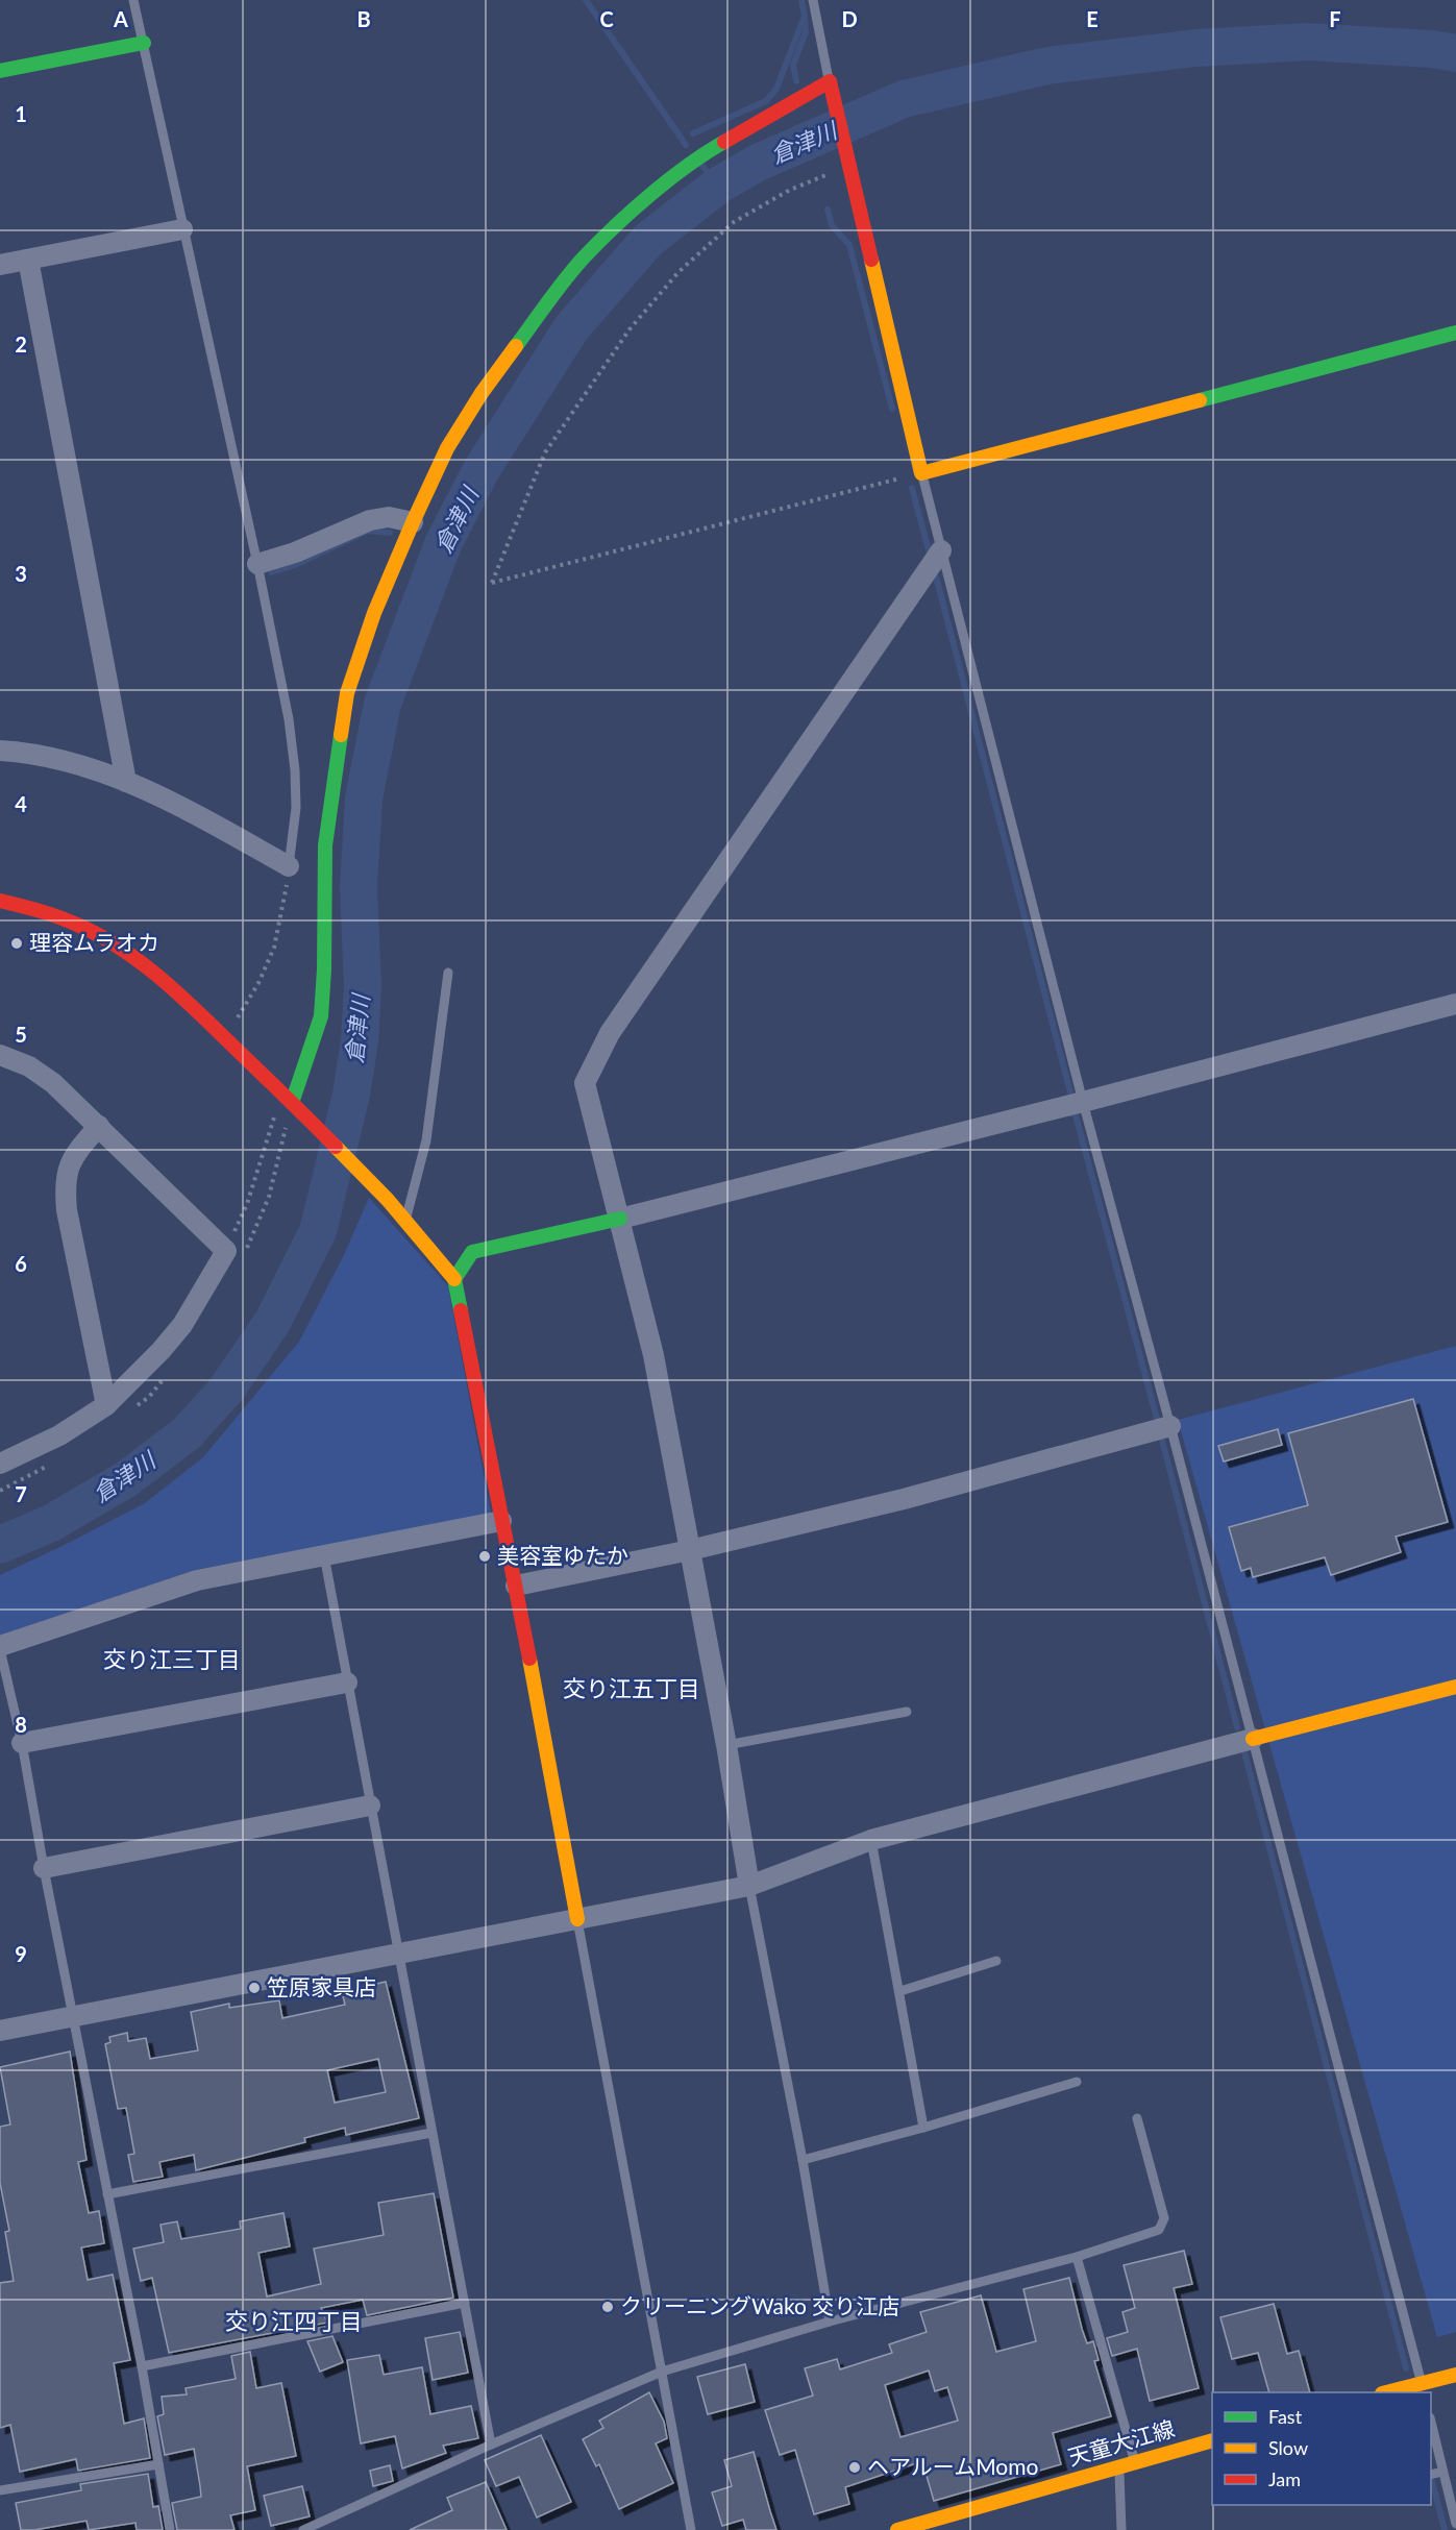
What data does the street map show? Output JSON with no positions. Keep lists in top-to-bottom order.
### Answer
{
  "streets": {
    "street": ["天童大江線"]
  },
  "districts": ["交り江三丁目", "交り江五丁目", "交り江四丁目"],
  "water": ["倉津川"],
  "places": [
    "理容ムラオカ",
    "美容室ゆたか",
    "笠原家具店",
    "クリーニングWako 交り江店",
    "ヘアルームMomo"
  ],
  "legend": ["Fast", "Slow", "Jam"],
  "grid": {
    "columns": [
      "A",
      "B",
      "C",
      "D",
      "E",
      "F"
    ],
    "rows": [
      "1",
      "2",
      "3",
      "4",
      "5",
      "6",
      "7",
      "8",
      "9"
    ]
  }
}
